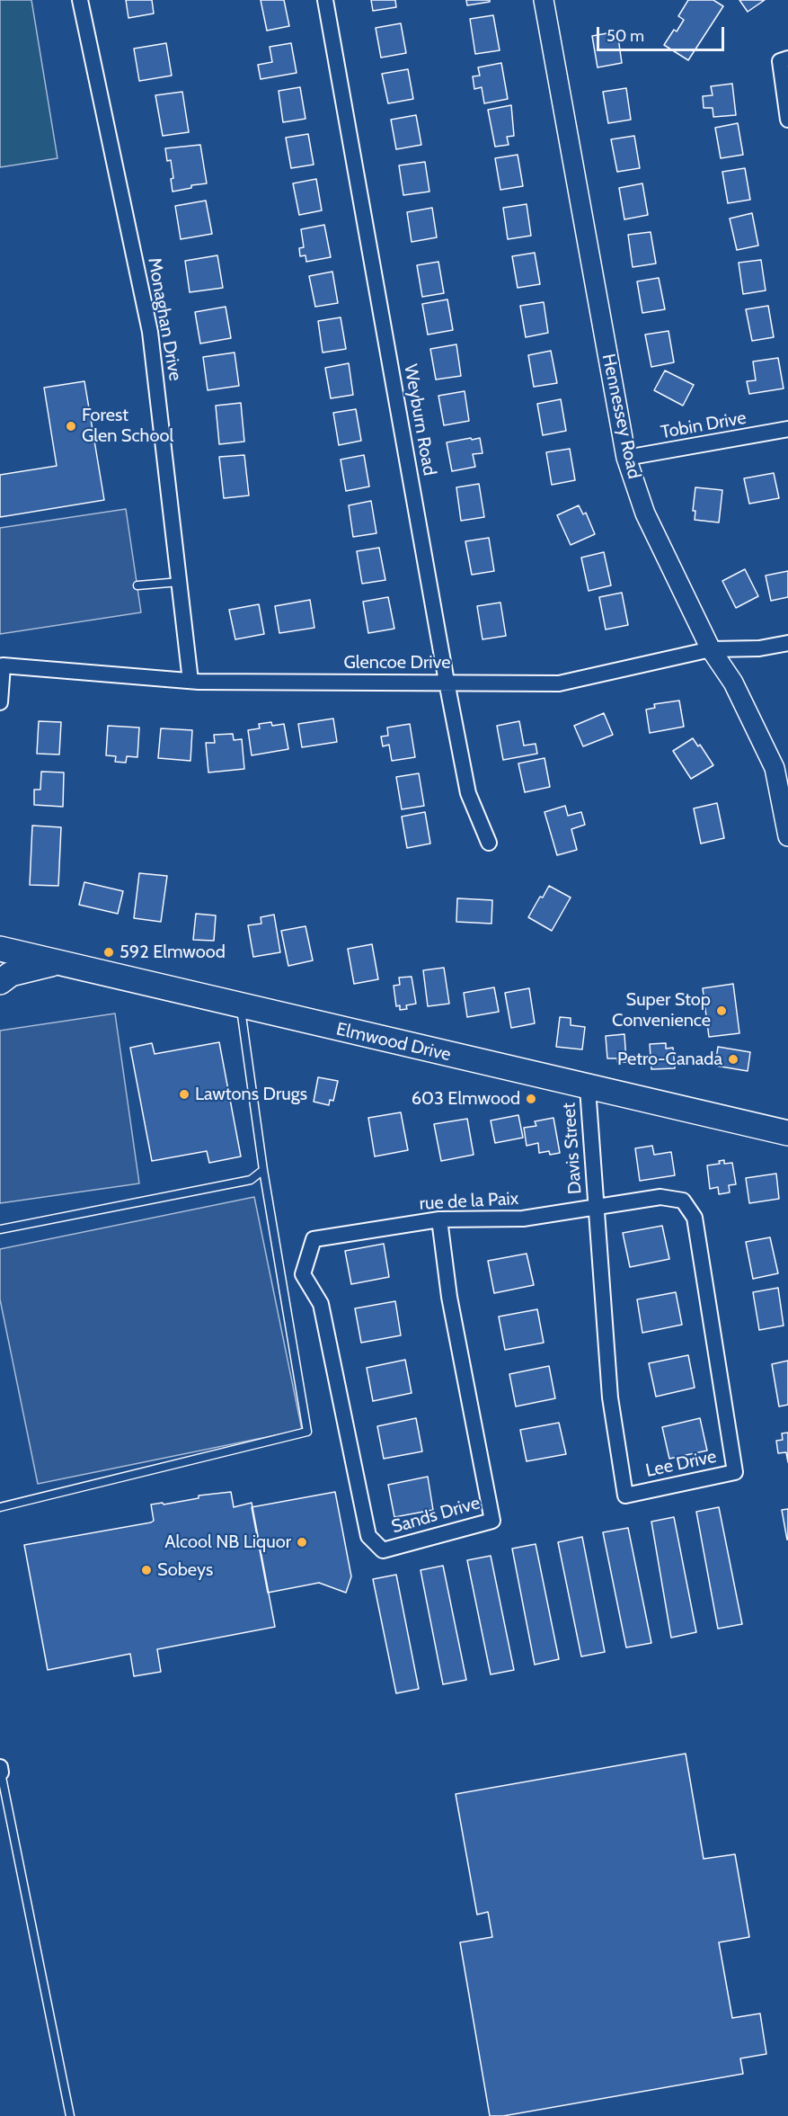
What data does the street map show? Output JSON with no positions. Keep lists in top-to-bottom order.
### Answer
{
  "streets": {
    "main road": ["Elmwood Drive"],
    "street": [
      "Monaghan Drive",
      "Hennessey Road",
      "Weyburn Road",
      "Tobin Drive",
      "Glencoe Drive",
      "Davis Street",
      "rue de la Paix",
      "Lee Drive",
      "Sands Drive"
    ]
  },
  "crossings": [
    ["Monaghan Drive", "Glencoe Drive"],
    ["Hennessey Road", "Tobin Drive"],
    ["Hennessey Road", "Glencoe Drive"],
    ["Weyburn Road", "Glencoe Drive"],
    ["Elmwood Drive", "Davis Street"],
    ["Davis Street", "rue de la Paix"],
    ["Davis Street", "Lee Drive"],
    ["rue de la Paix", "Lee Drive"],
    ["rue de la Paix", "Sands Drive"]
  ],
  "places": [
    "Forest Glen School",
    "592 Elmwood",
    "Super Stop Convenience",
    "Petro-Canada",
    "Lawtons Drugs",
    "603 Elmwood",
    "Alcool NB Liquor",
    "Sobeys"
  ],
  "scale_bar": "50 m"
}
